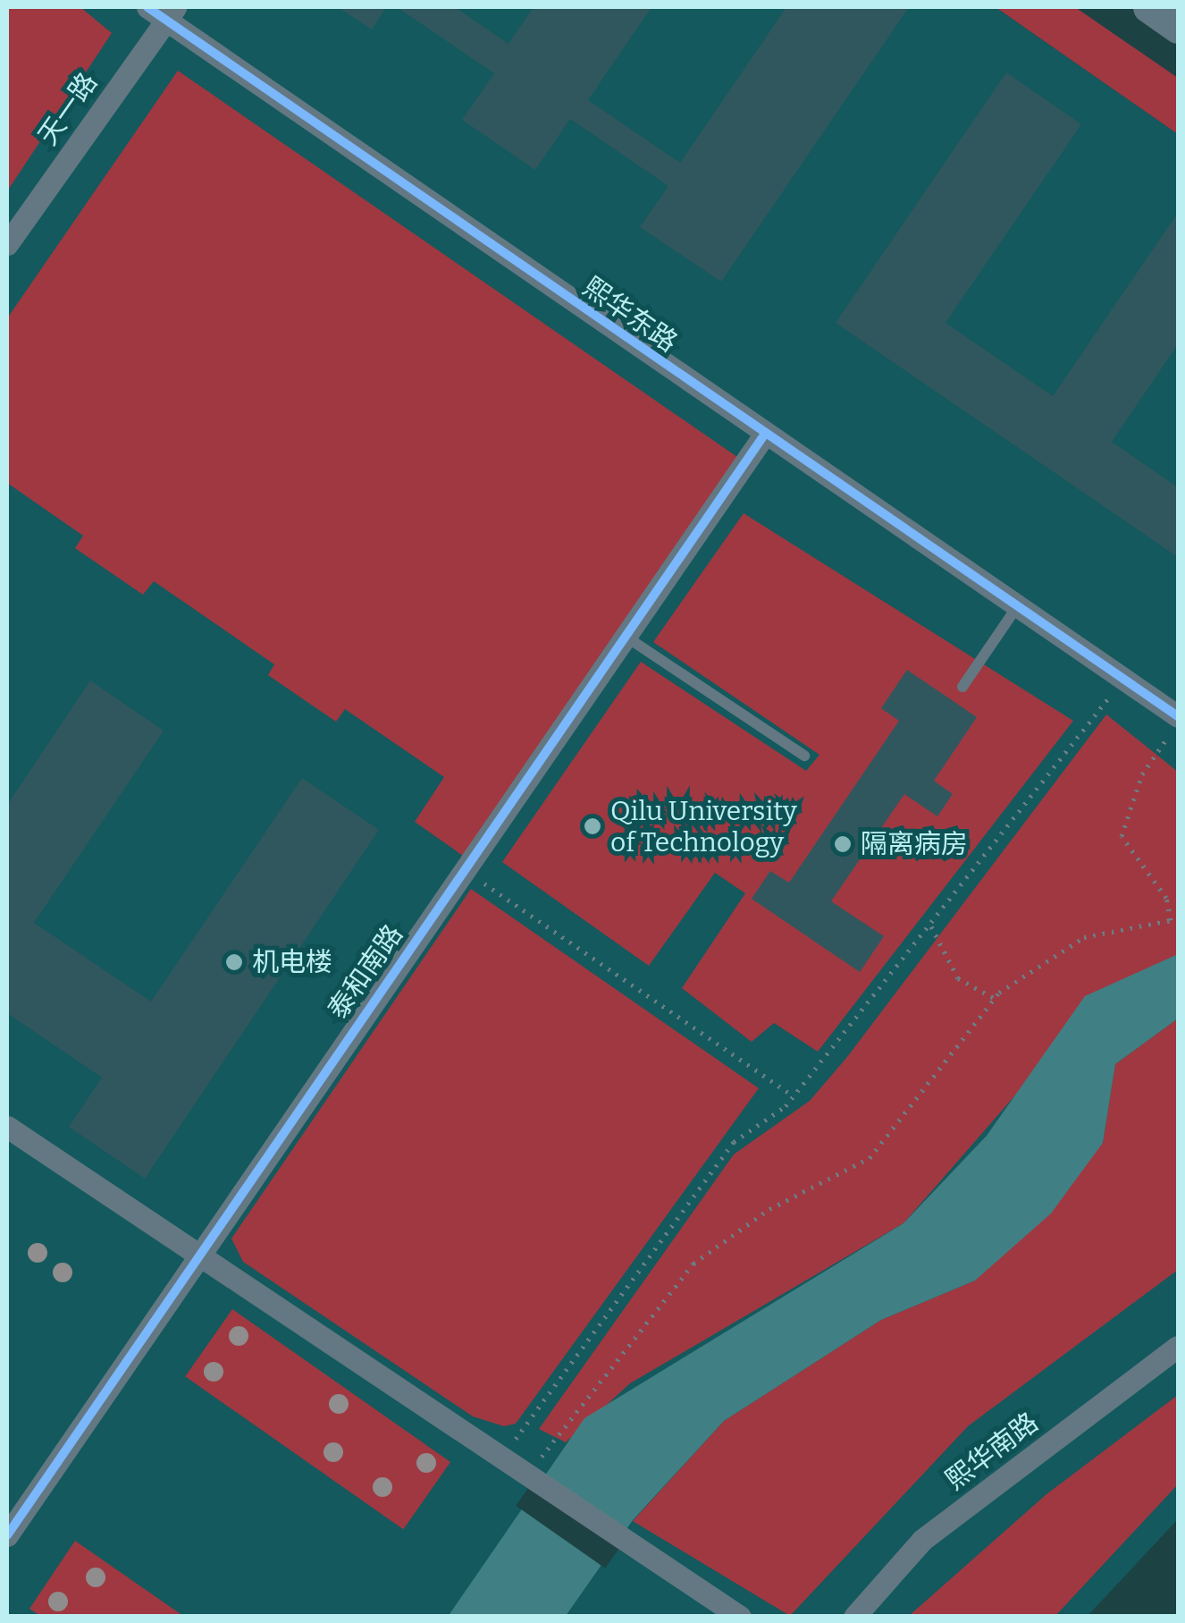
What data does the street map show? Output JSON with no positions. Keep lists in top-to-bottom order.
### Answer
{
  "streets": {
    "street": [
      "天一路",
      "熙华东路",
      "泰和南路",
      "熙华南路"
    ]
  },
  "crossings": [
    ["天一路", "熙华东路"],
    ["熙华东路", "泰和南路"]
  ],
  "places": ["Qilu University of Technology", "隔离病房", "机电楼"]
}
